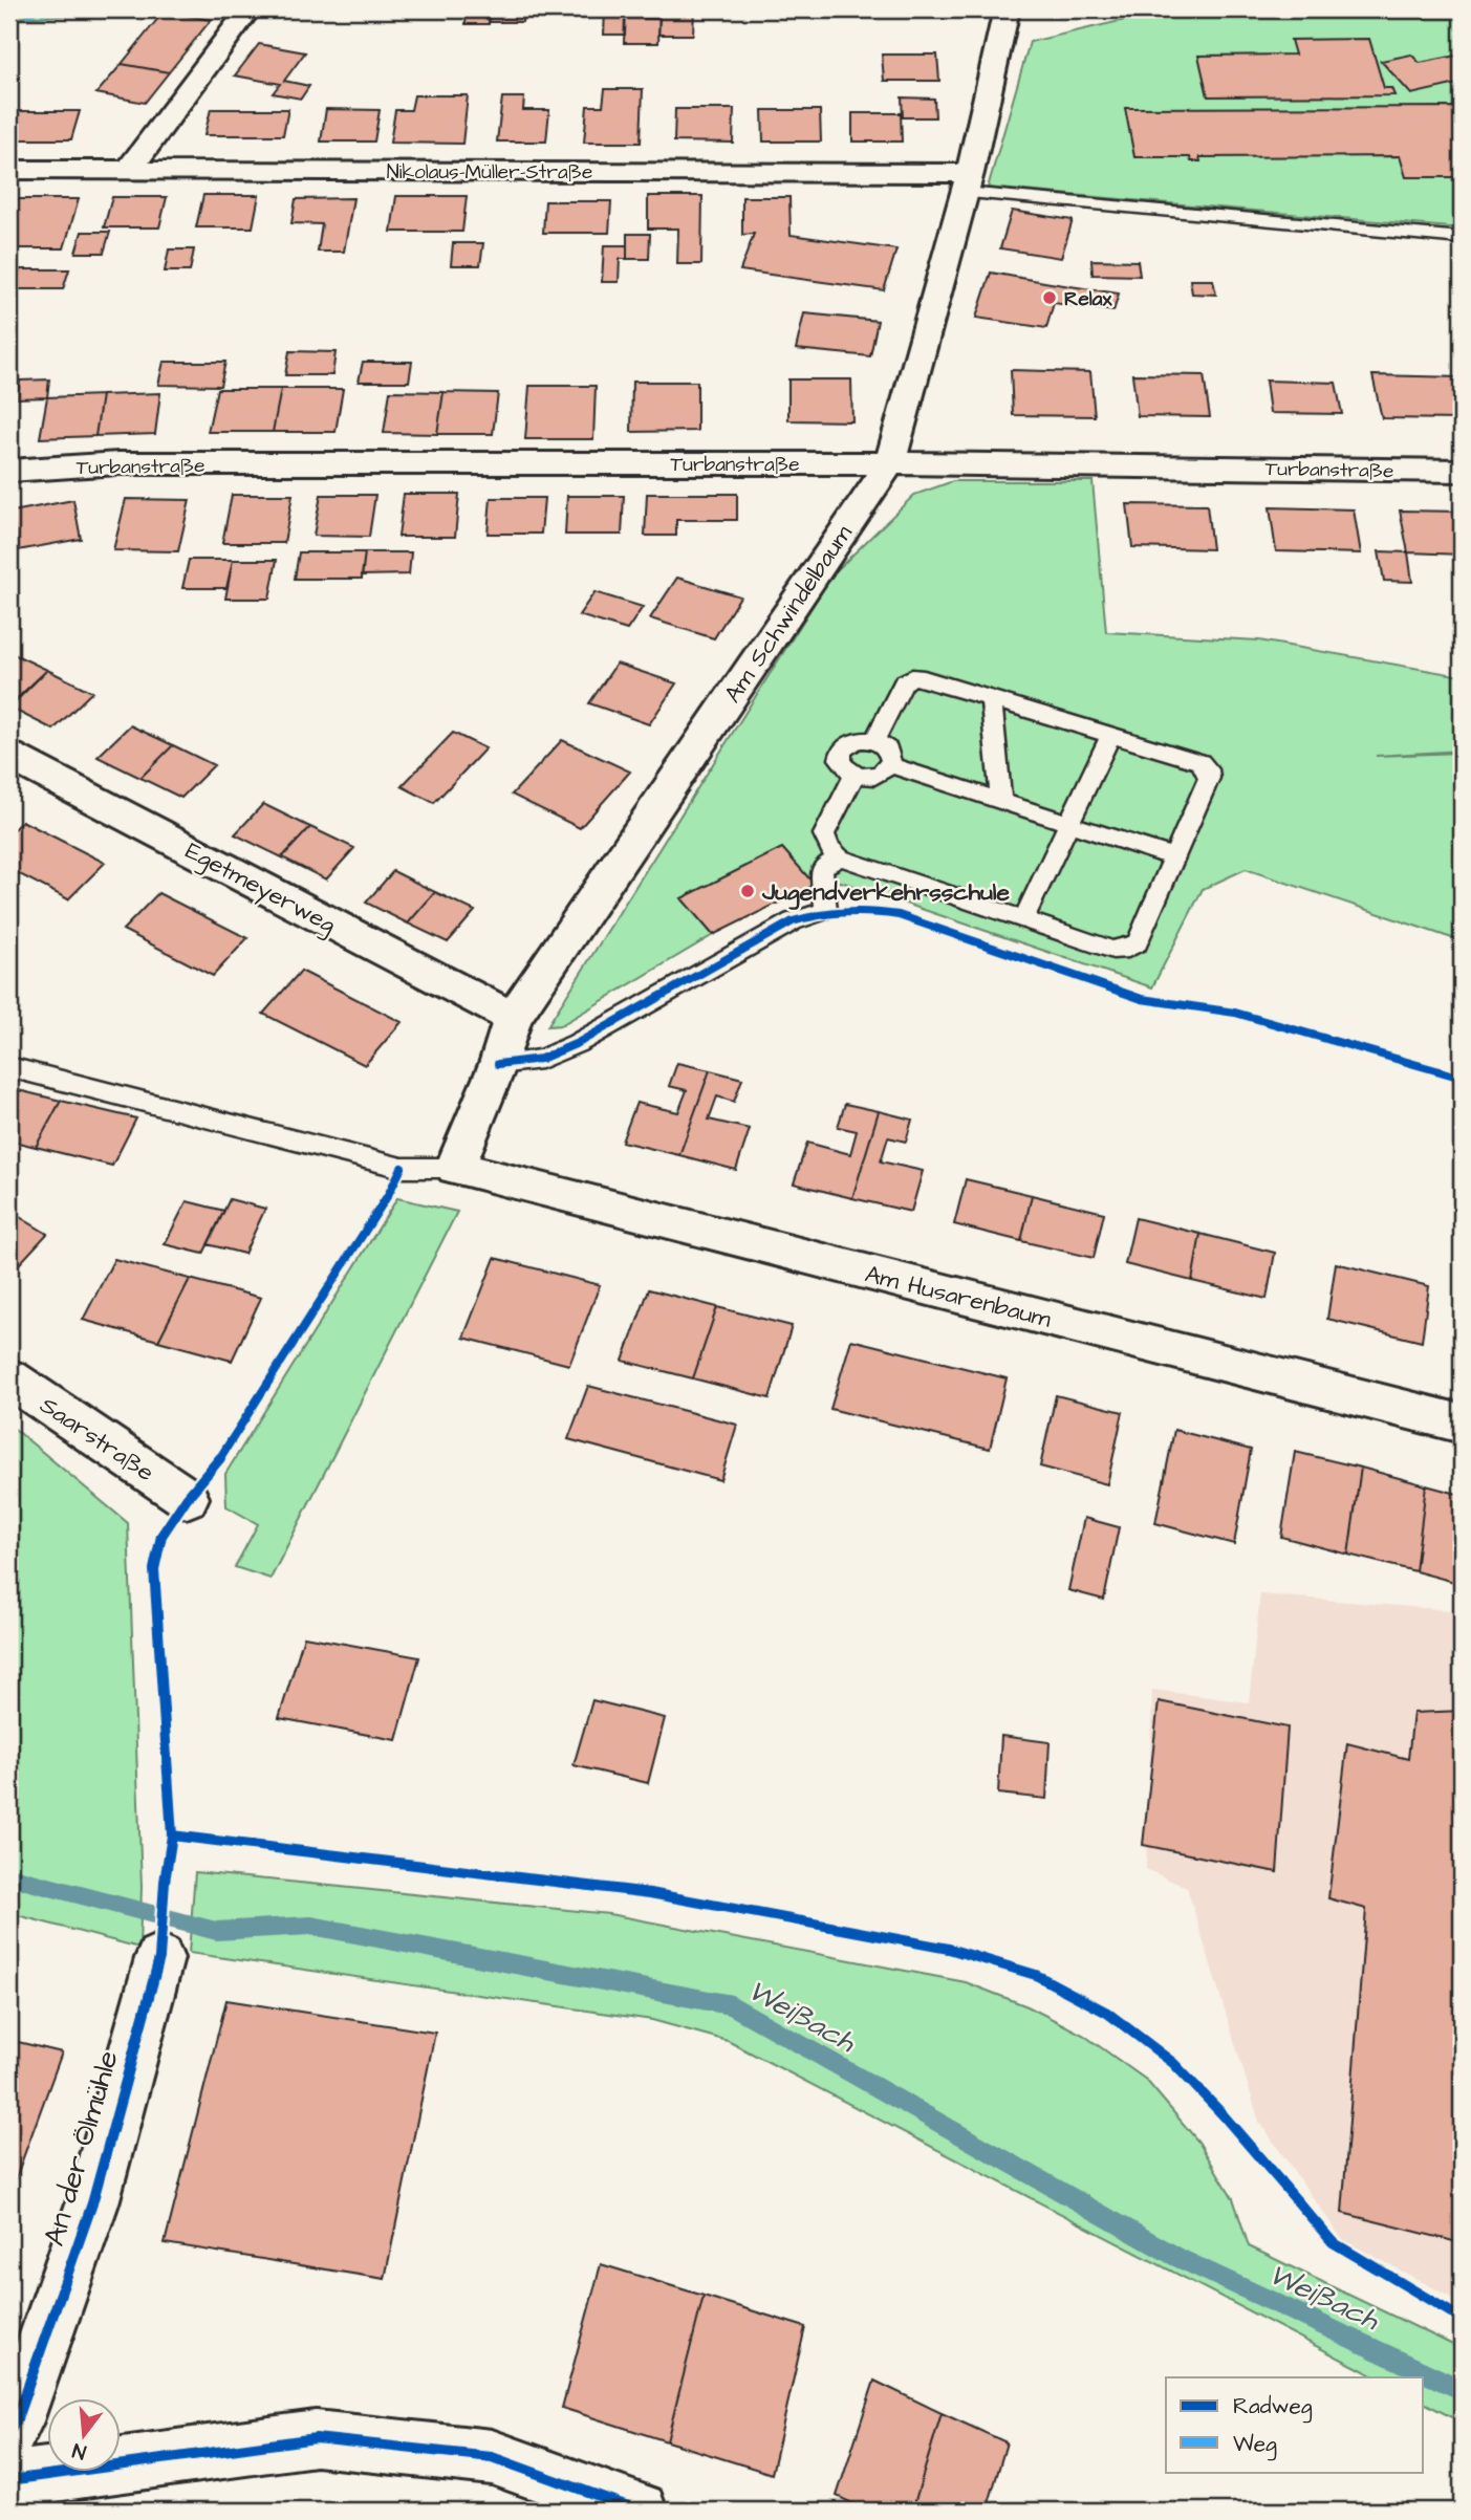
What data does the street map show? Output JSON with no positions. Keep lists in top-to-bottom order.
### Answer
{
  "streets": {
    "street": [
      "Nikolaus-Müller-Straße",
      "Turbanstraße",
      "Am Schwindelbaum",
      "Egetmeyerweg",
      "Am Husarenbaum",
      "Saarstraße",
      "An der Ölmühle"
    ]
  },
  "crossings": [
    ["Nikolaus-Müller-Straße", "Am Schwindelbaum"],
    ["Turbanstraße", "Am Schwindelbaum"],
    ["Am Schwindelbaum", "Egetmeyerweg"],
    ["Am Schwindelbaum", "Am Husarenbaum"]
  ],
  "water": ["Weißach"],
  "places": ["Relax", "Jugendverkehrsschule"],
  "legend": ["Radweg", "Weg"],
  "north": "bottom"
}
